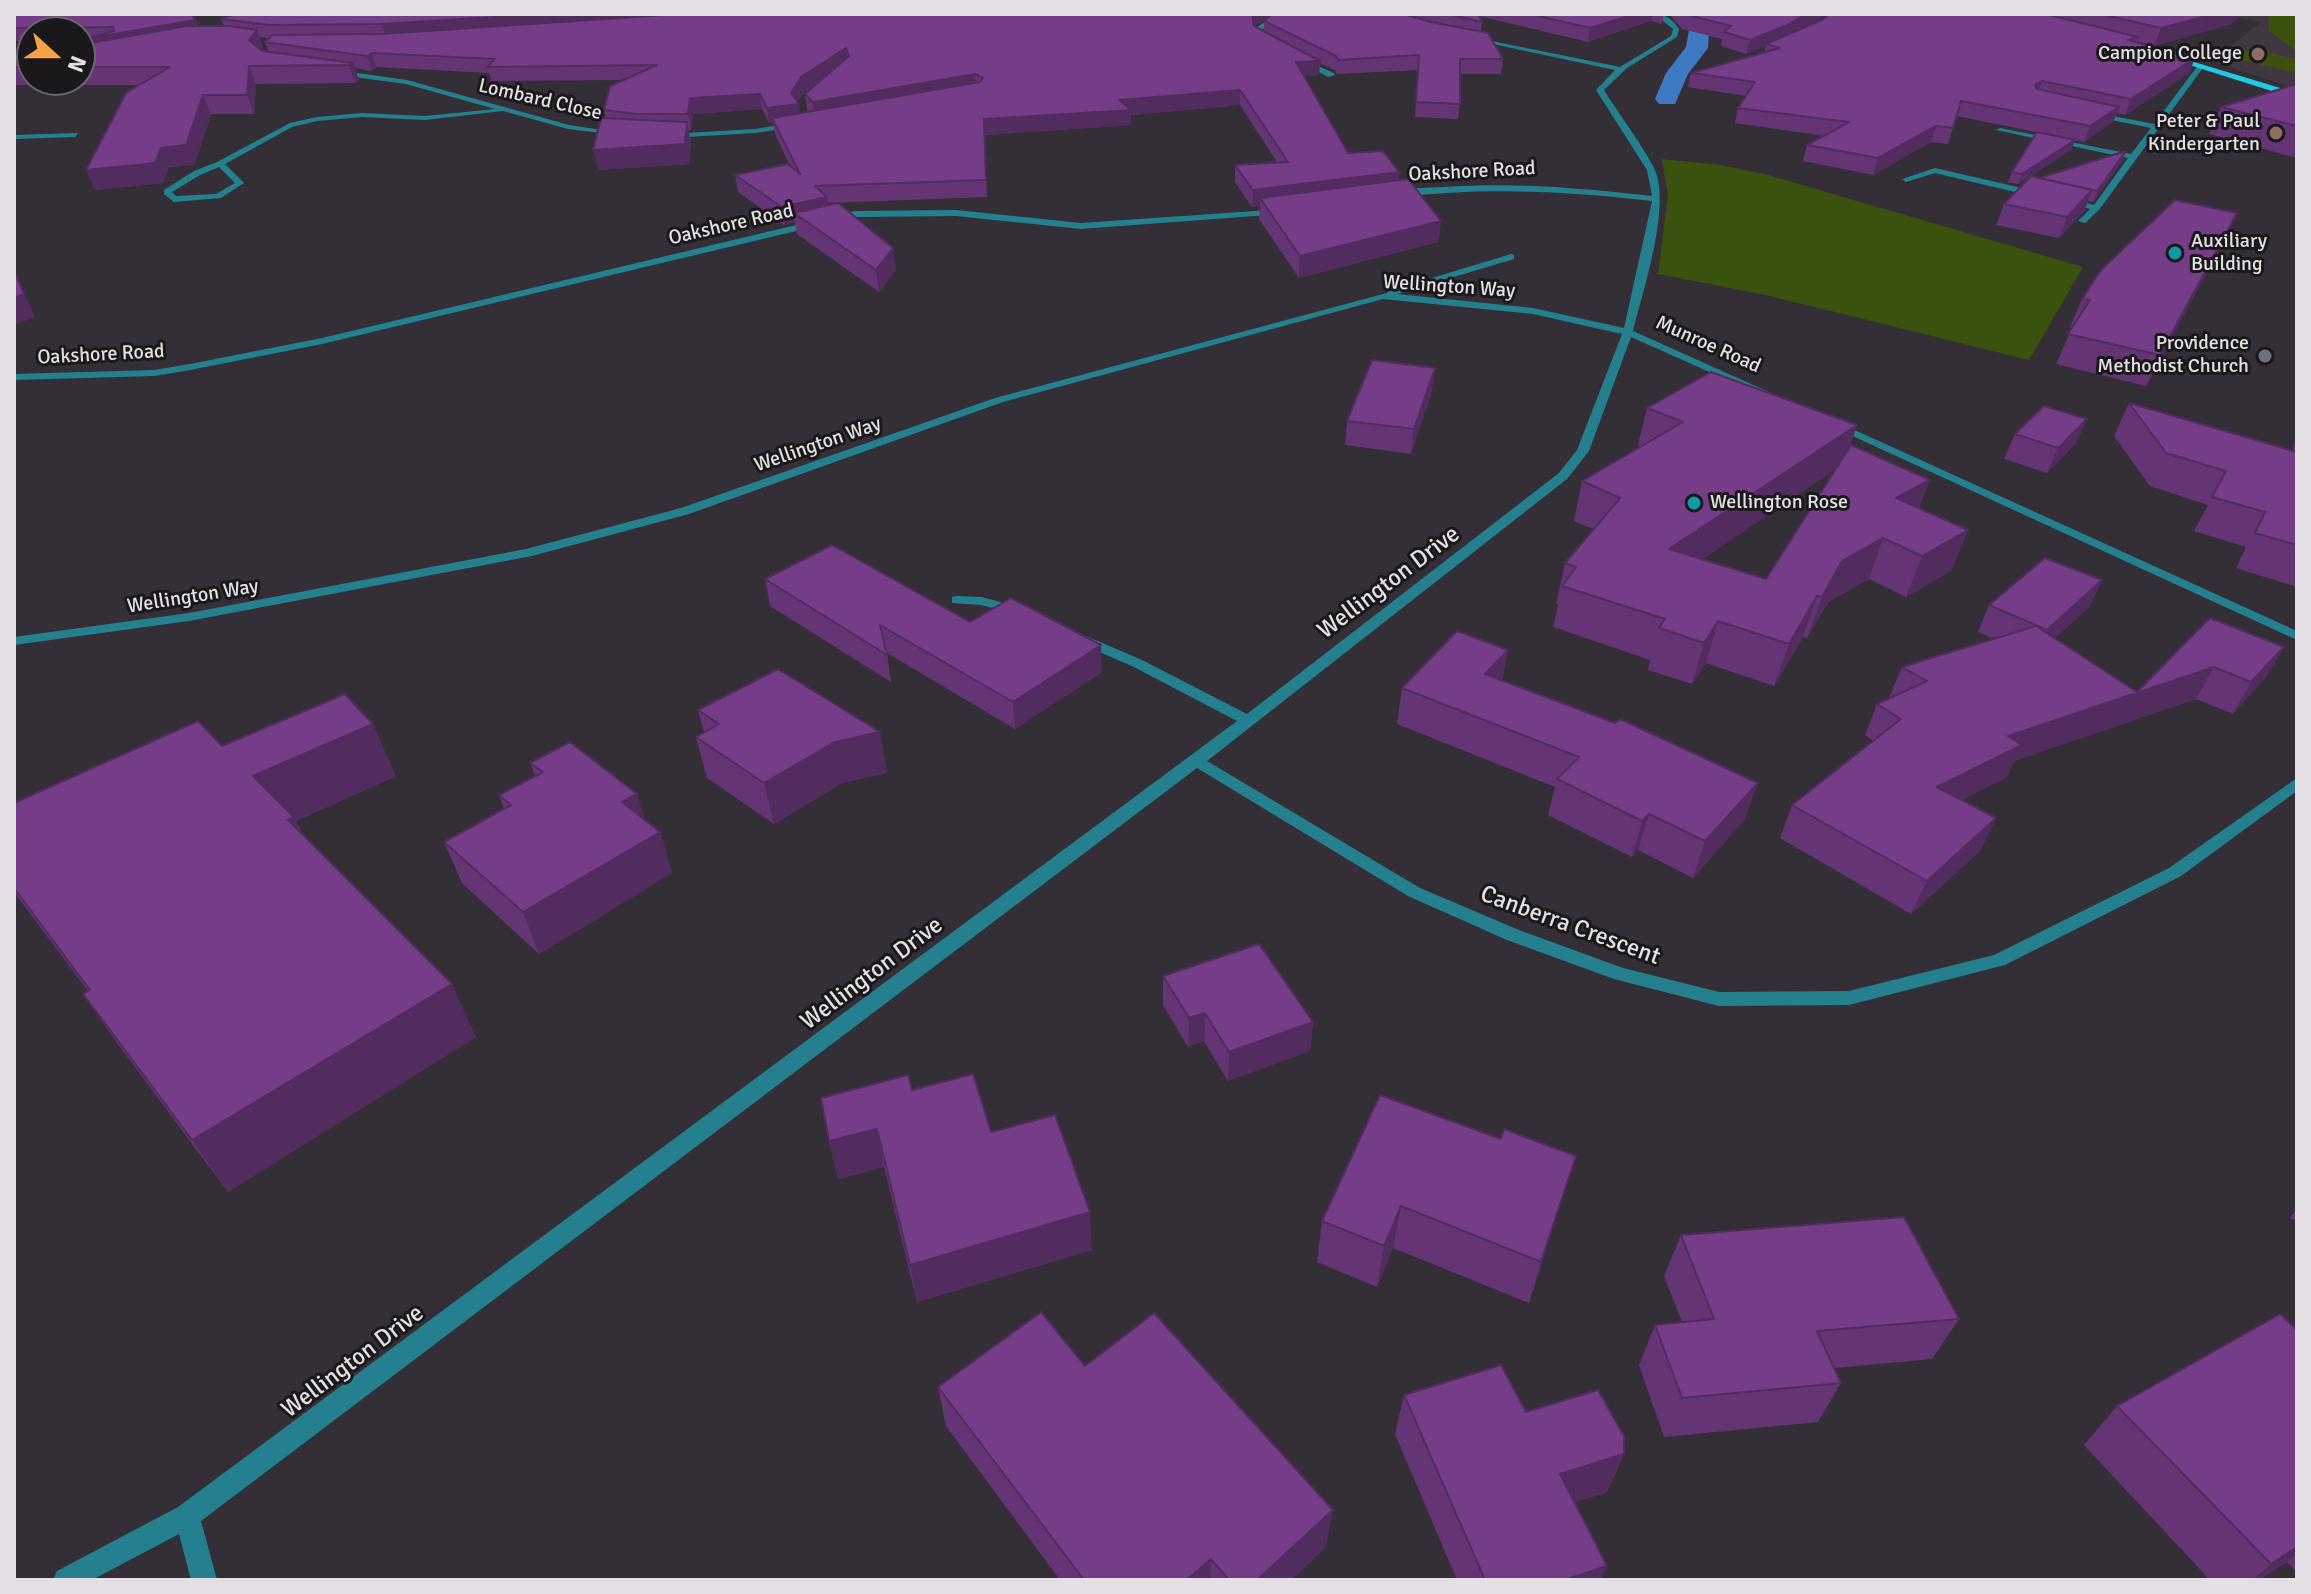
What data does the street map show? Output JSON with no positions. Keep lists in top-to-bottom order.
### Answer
{
  "streets": {
    "street": [
      "Lombard Close",
      "Oakshore Road",
      "Wellington Way",
      "Munroe Road",
      "Wellington Drive",
      "Canberra Crescent"
    ]
  },
  "crossings": [
    ["Oakshore Road", "Munroe Road"],
    ["Wellington Way", "Munroe Road"],
    ["Wellington Way", "Wellington Drive"],
    ["Munroe Road", "Wellington Drive"],
    ["Wellington Drive", "Canberra Crescent"]
  ],
  "places": [
    "Campion College",
    "Peter & Paul Kindergarten",
    "Auxiliary Building",
    "Providence Methodist Church",
    "Wellington Rose"
  ],
  "north": "right"
}
